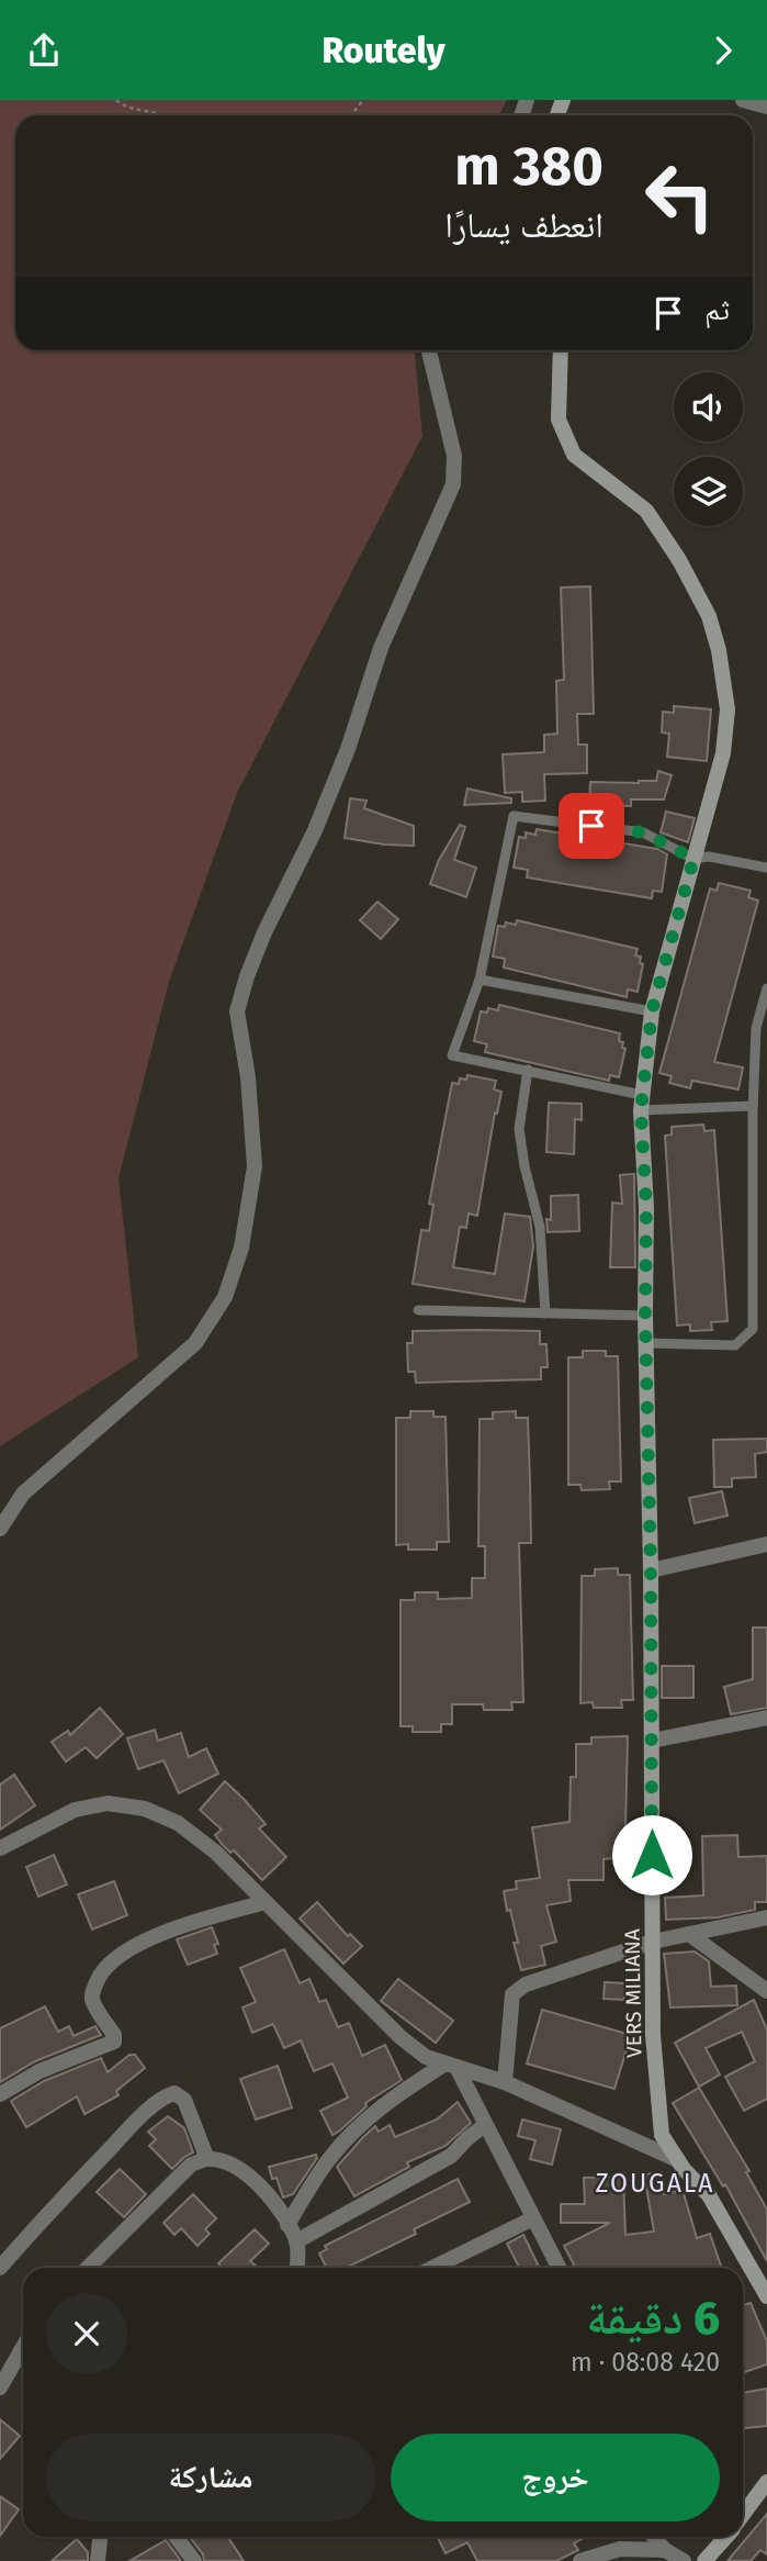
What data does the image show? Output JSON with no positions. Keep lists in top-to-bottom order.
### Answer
{
  "streets": {
    "main road": ["VERS MILIANA"]
  },
  "districts": ["ZOUGALA"],
  "page": {
    "header": "Routely",
    "turn": ["380 m", "انعطف يسارًا"],
    "then": "ثم",
    "heading": ["6 دقيقة", "420 m · 08:08"],
    "buttons": ["خروج", "مشاركة"]
  }
}
